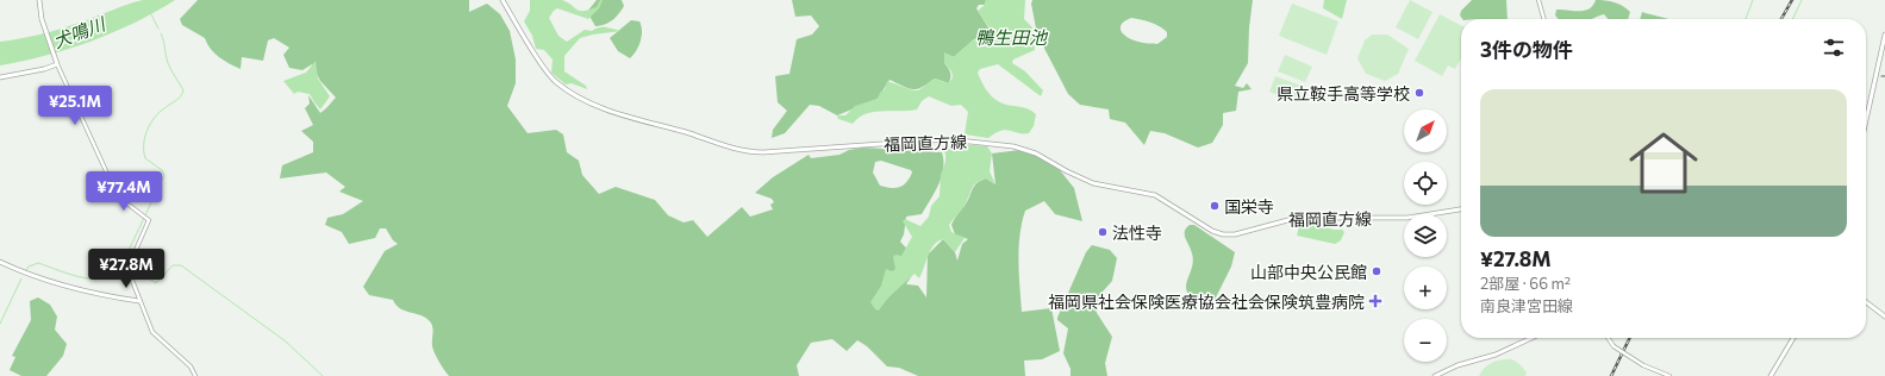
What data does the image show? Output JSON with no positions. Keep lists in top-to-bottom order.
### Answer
{
  "streets": {
    "main road": ["福岡直方線"]
  },
  "water": ["犬鳴川", "鴨生田池"],
  "places": {
    "other": [
      "県立鞍手高等学校",
      "国栄寺",
      "法性寺",
      "山部中央公民館"
    ],
    "health": ["福岡県社会保険医療協会社会保険筑豊病院"]
  },
  "north": "top right",
  "page": {
    "heading": "3件の物件",
    "list": [
      {
        "name": "¥27.8M",
        "note": "2部屋 · 66 m² · 南良津宮田線"
      }
    ],
    "price": ["¥25.1M", "¥77.4M", "¥27.8M"],
    "map_buttons": ["+", "−"]
  }
}
